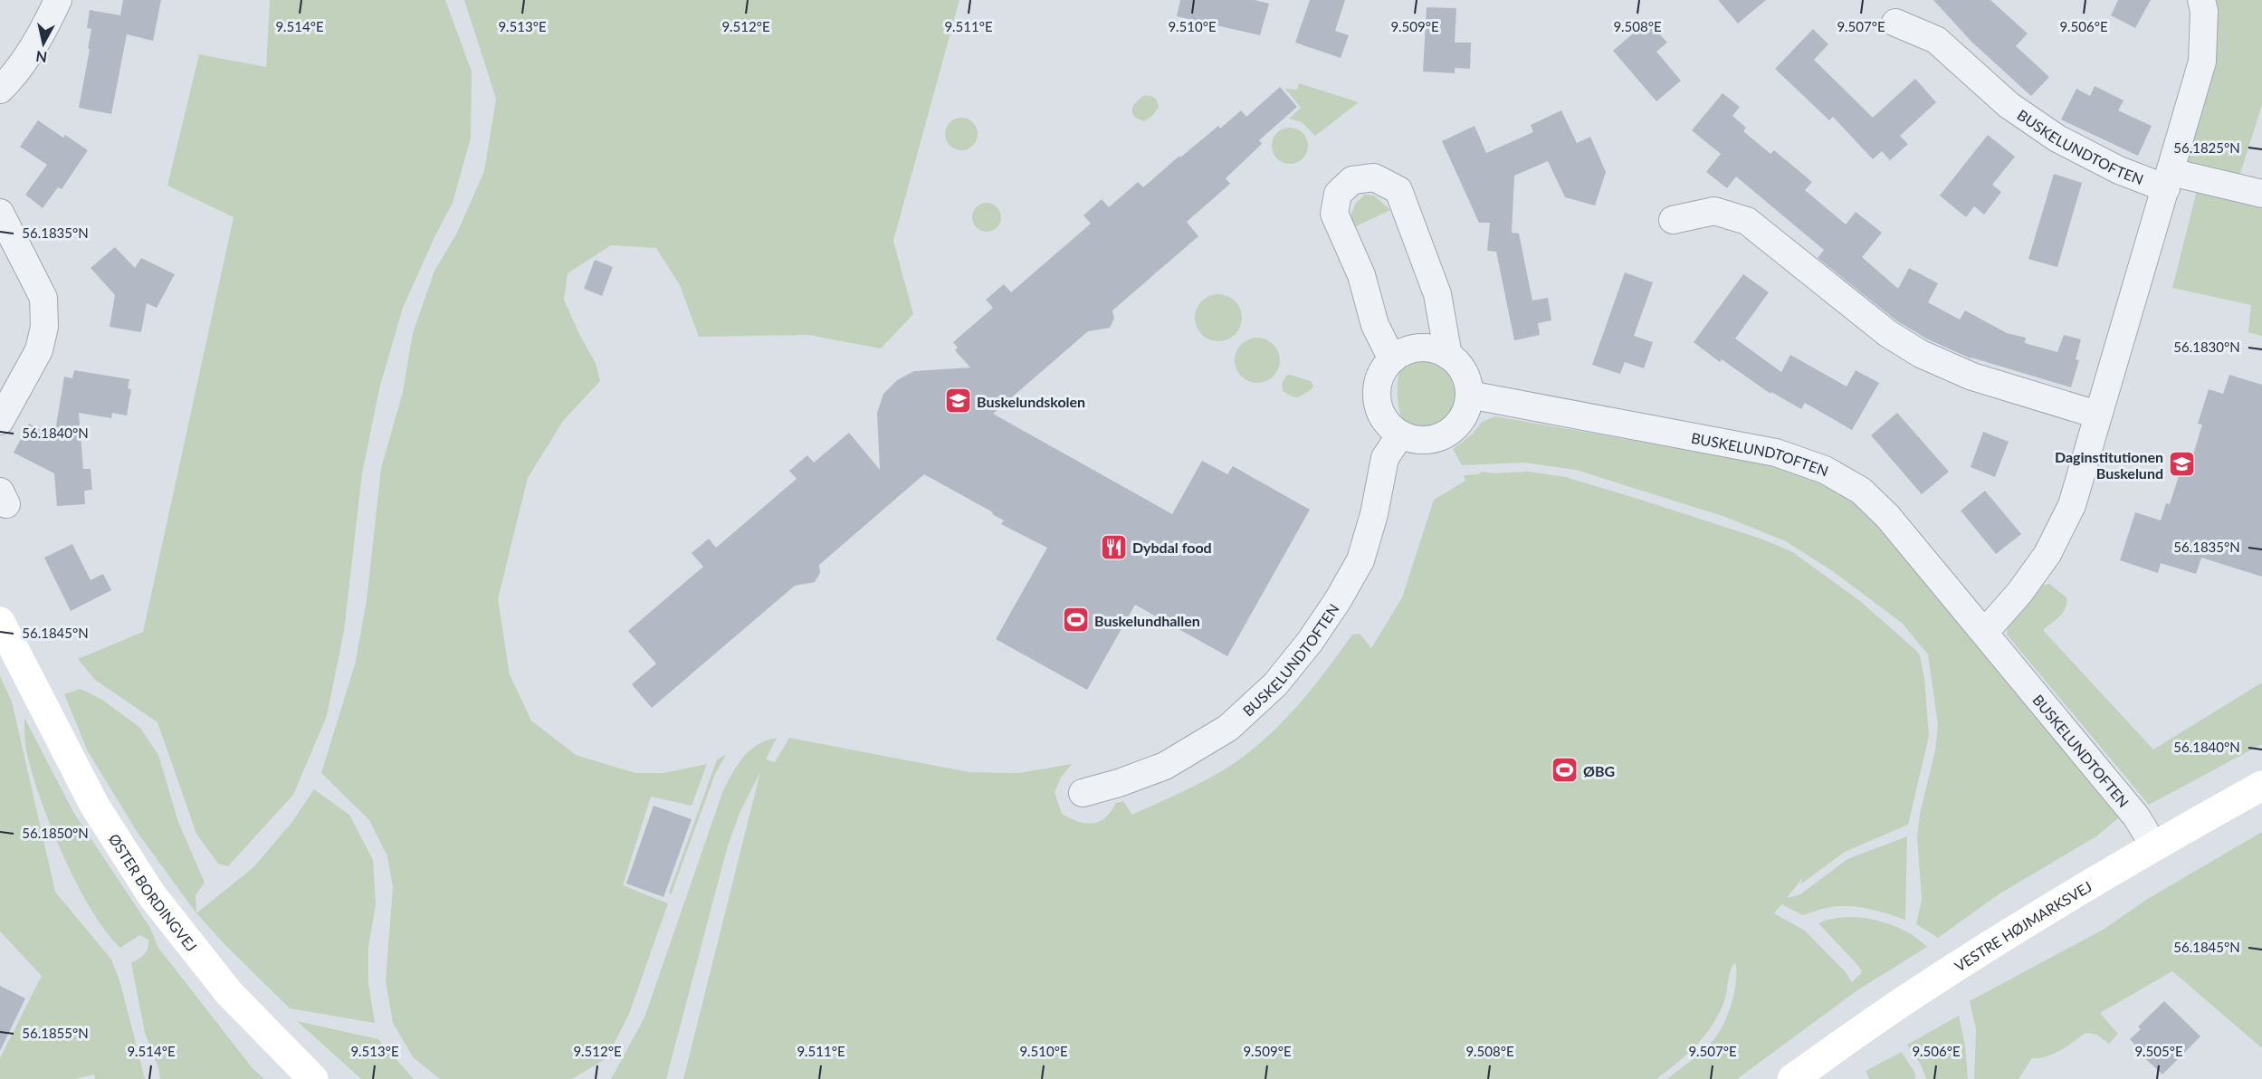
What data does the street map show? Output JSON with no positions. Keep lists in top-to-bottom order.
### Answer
{
  "streets": {
    "street": ["BUSKELUNDTOFTEN", "ØSTER BORDINGVEJ", "VESTRE HØJMARKSVEJ"]
  },
  "crossings": [
    ["BUSKELUNDTOFTEN", "VESTRE HØJMARKSVEJ"]
  ],
  "places": {
    "school or university": ["Buskelundskolen", "Daginstitutionen Buskelund"],
    "restaurant": ["Dybdal food"],
    "sports": ["Buskelundhallen", "ØBG"]
  },
  "north": "bottom",
  "coordinates": [
    "9.514°E",
    "9.513°E",
    "9.512°E",
    "9.511°E",
    "9.510°E",
    "9.509°E",
    "9.508°E",
    "9.507°E",
    "9.506°E",
    "56.1825°N",
    "56.1835°N",
    "56.1830°N",
    "56.1840°N",
    "56.1845°N",
    "56.1850°N",
    "56.1855°N",
    "9.505°E"
  ]
}
